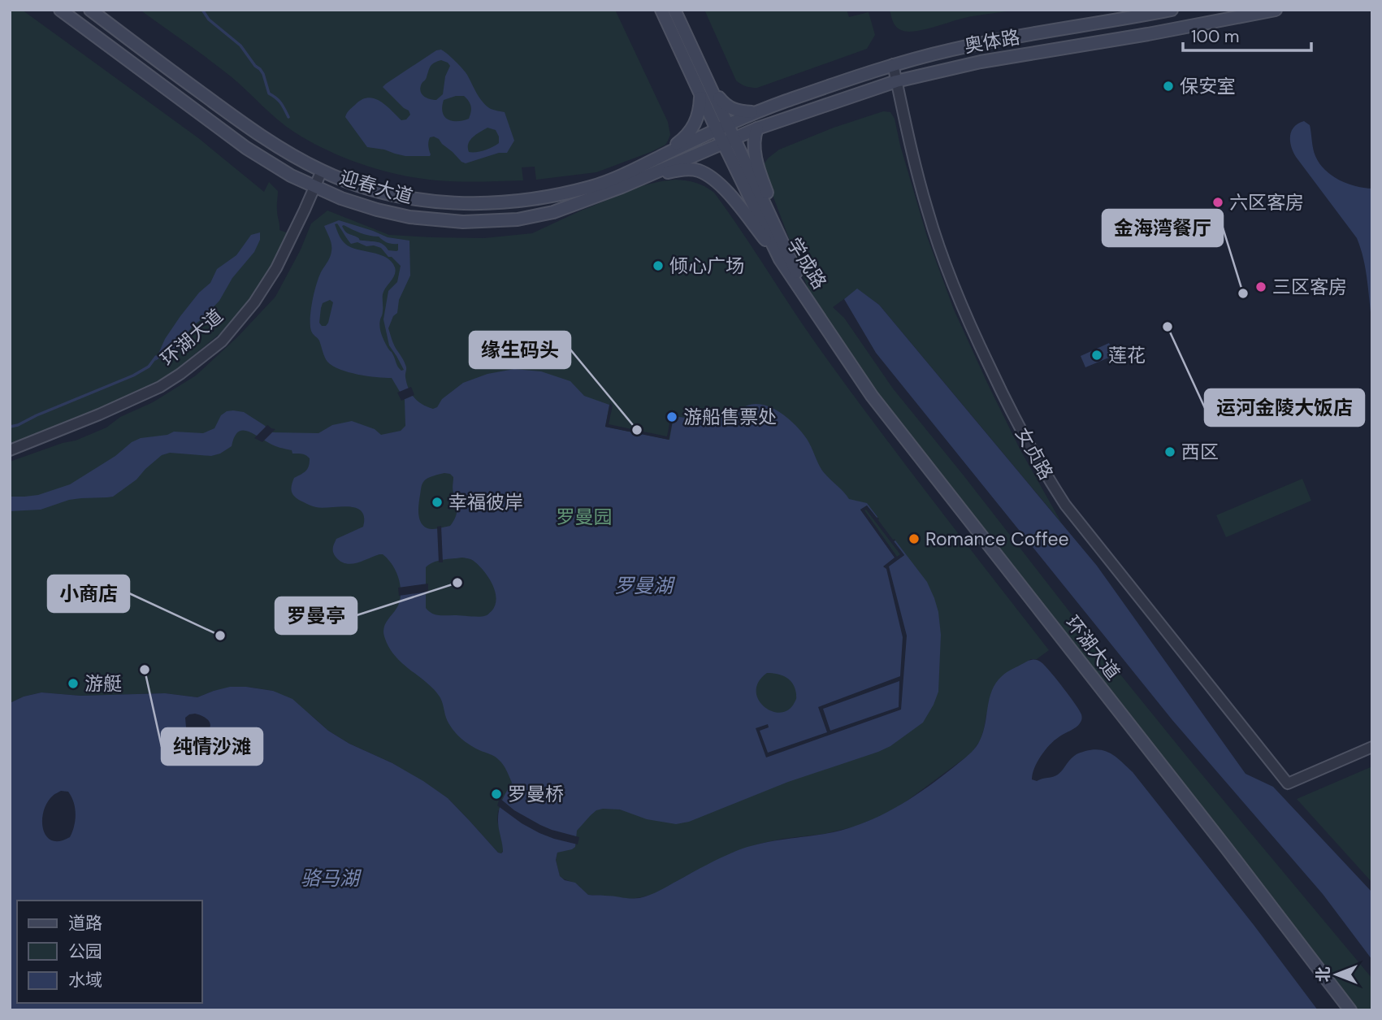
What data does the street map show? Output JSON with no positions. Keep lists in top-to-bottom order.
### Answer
{
  "streets": {
    "main road": [
      "奥体路",
      "迎春大道",
      "学成路",
      "环湖大道"
    ],
    "street": ["女贞路"]
  },
  "crossings": [
    ["奥体路", "迎春大道"],
    ["奥体路", "学成路"],
    ["奥体路", "女贞路"],
    ["迎春大道", "学成路"],
    ["迎春大道", "环湖大道"],
    ["学成路", "环湖大道"]
  ],
  "water": ["罗曼湖", "骆马湖"],
  "parks": ["罗曼园"],
  "places": [
    "保安室",
    "六区客房",
    "倾心广场",
    "三区客房",
    "金海湾餐厅",
    "运河金陵大饭店",
    "莲花",
    "游船售票处",
    "缘生码头",
    "西区",
    "幸福彼岸",
    "Romance Coffee",
    "罗曼亭",
    "小商店",
    "纯情沙滩",
    "游艇",
    "罗曼桥"
  ],
  "legend": ["道路", "公园", "水域"],
  "scale_bar": "100 m",
  "north": "left"
}
